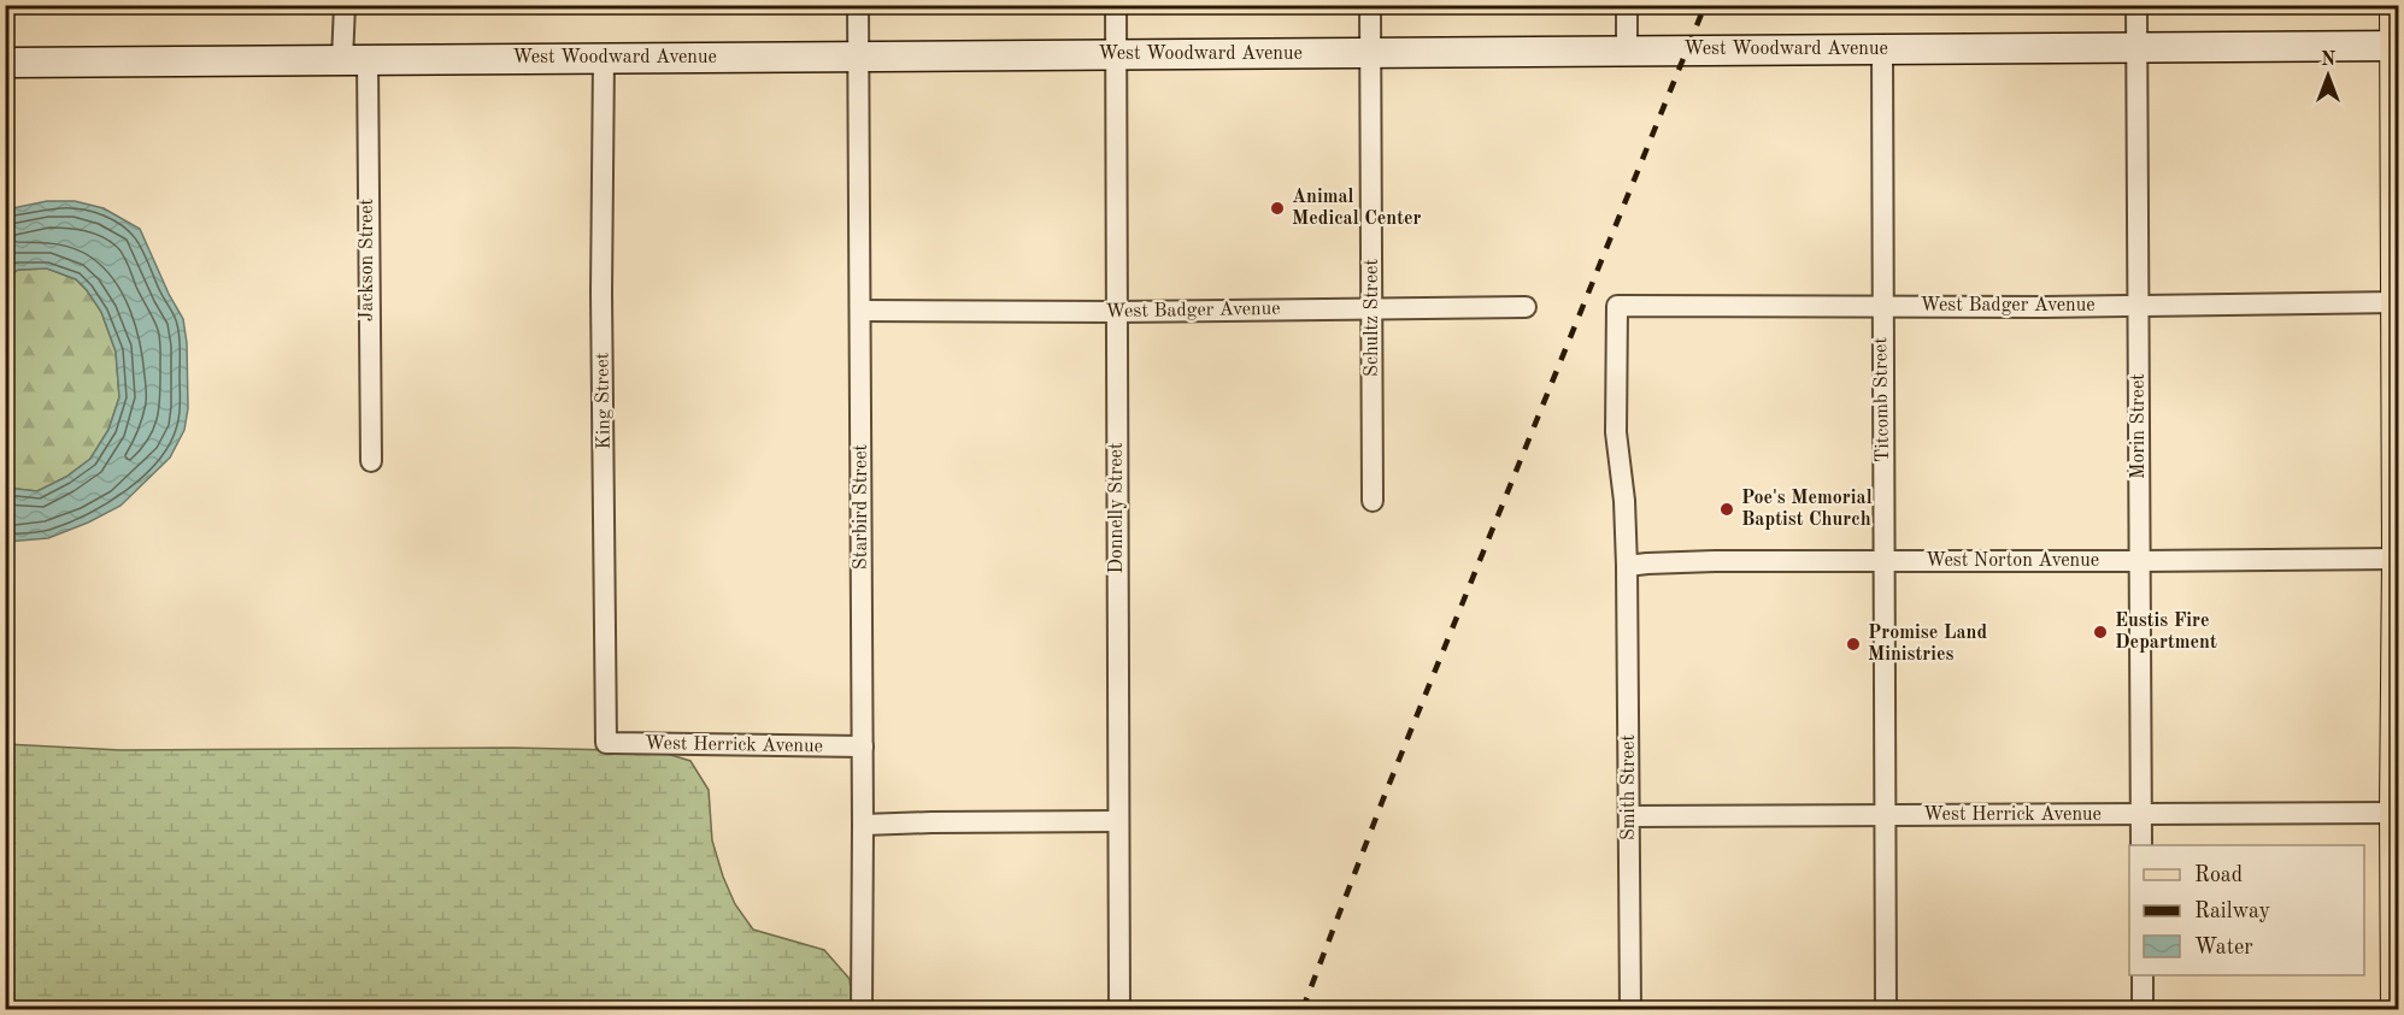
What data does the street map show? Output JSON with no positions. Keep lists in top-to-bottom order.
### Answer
{
  "streets": {
    "street": [
      "West Woodward Avenue",
      "Jackson Street",
      "West Badger Avenue",
      "Schultz Street",
      "Titcomb Street",
      "King Street",
      "Morin Street",
      "Starbird Street",
      "Donnelly Street",
      "West Norton Avenue",
      "West Herrick Avenue",
      "Smith Street"
    ]
  },
  "crossings": [
    ["West Woodward Avenue", "Jackson Street"],
    ["West Woodward Avenue", "Schultz Street"],
    ["West Woodward Avenue", "Titcomb Street"],
    ["West Woodward Avenue", "King Street"],
    ["West Woodward Avenue", "Morin Street"],
    ["West Woodward Avenue", "Starbird Street"],
    ["West Woodward Avenue", "Donnelly Street"],
    ["West Badger Avenue", "Schultz Street"],
    ["West Badger Avenue", "Titcomb Street"],
    ["West Badger Avenue", "Morin Street"],
    ["West Badger Avenue", "Starbird Street"],
    ["West Badger Avenue", "Donnelly Street"],
    ["West Badger Avenue", "Smith Street"],
    ["Titcomb Street", "West Norton Avenue"],
    ["Titcomb Street", "West Herrick Avenue"],
    ["King Street", "West Herrick Avenue"],
    ["Morin Street", "West Norton Avenue"],
    ["Morin Street", "West Herrick Avenue"],
    ["Starbird Street", "West Herrick Avenue"],
    ["West Norton Avenue", "Smith Street"],
    ["West Herrick Avenue", "Smith Street"]
  ],
  "places": [
    "Animal Medical Center",
    "Poe's Memorial Baptist Church",
    "Eustis Fire Department",
    "Promise Land Ministries"
  ],
  "legend": ["Road", "Railway", "Water"],
  "north": "top"
}
